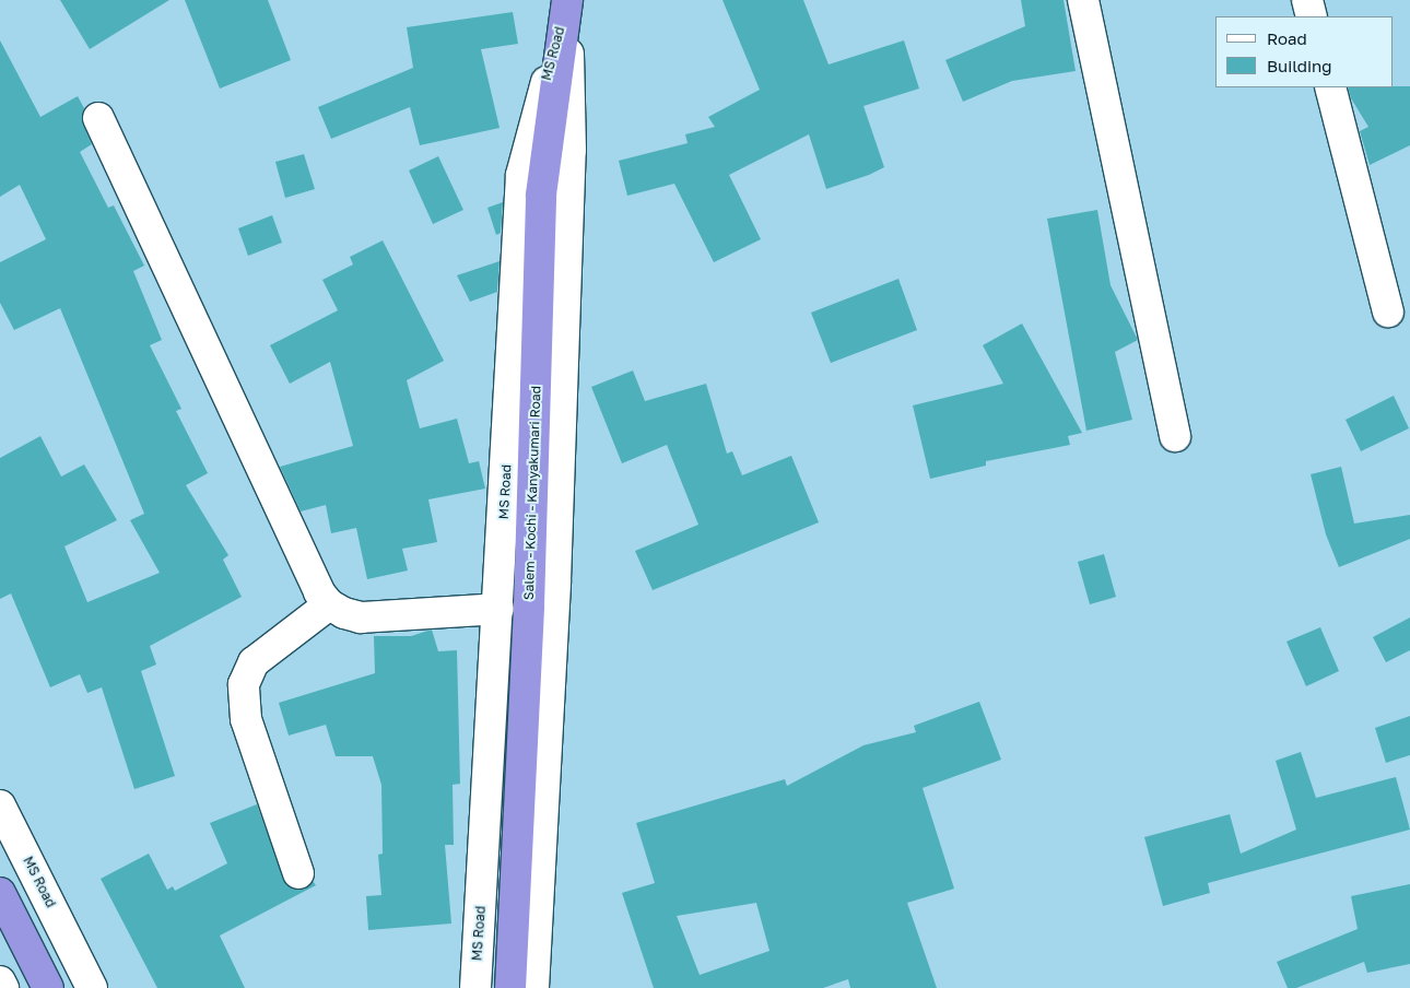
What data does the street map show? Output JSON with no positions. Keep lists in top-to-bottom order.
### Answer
{
  "streets": {
    "highway": ["Salem - Kochi - Kanyakumari Road"],
    "street": ["MS Road"]
  },
  "crossings": [
    ["MS Road", "Salem - Kochi - Kanyakumari Road"]
  ],
  "legend": ["Road", "Building"]
}
